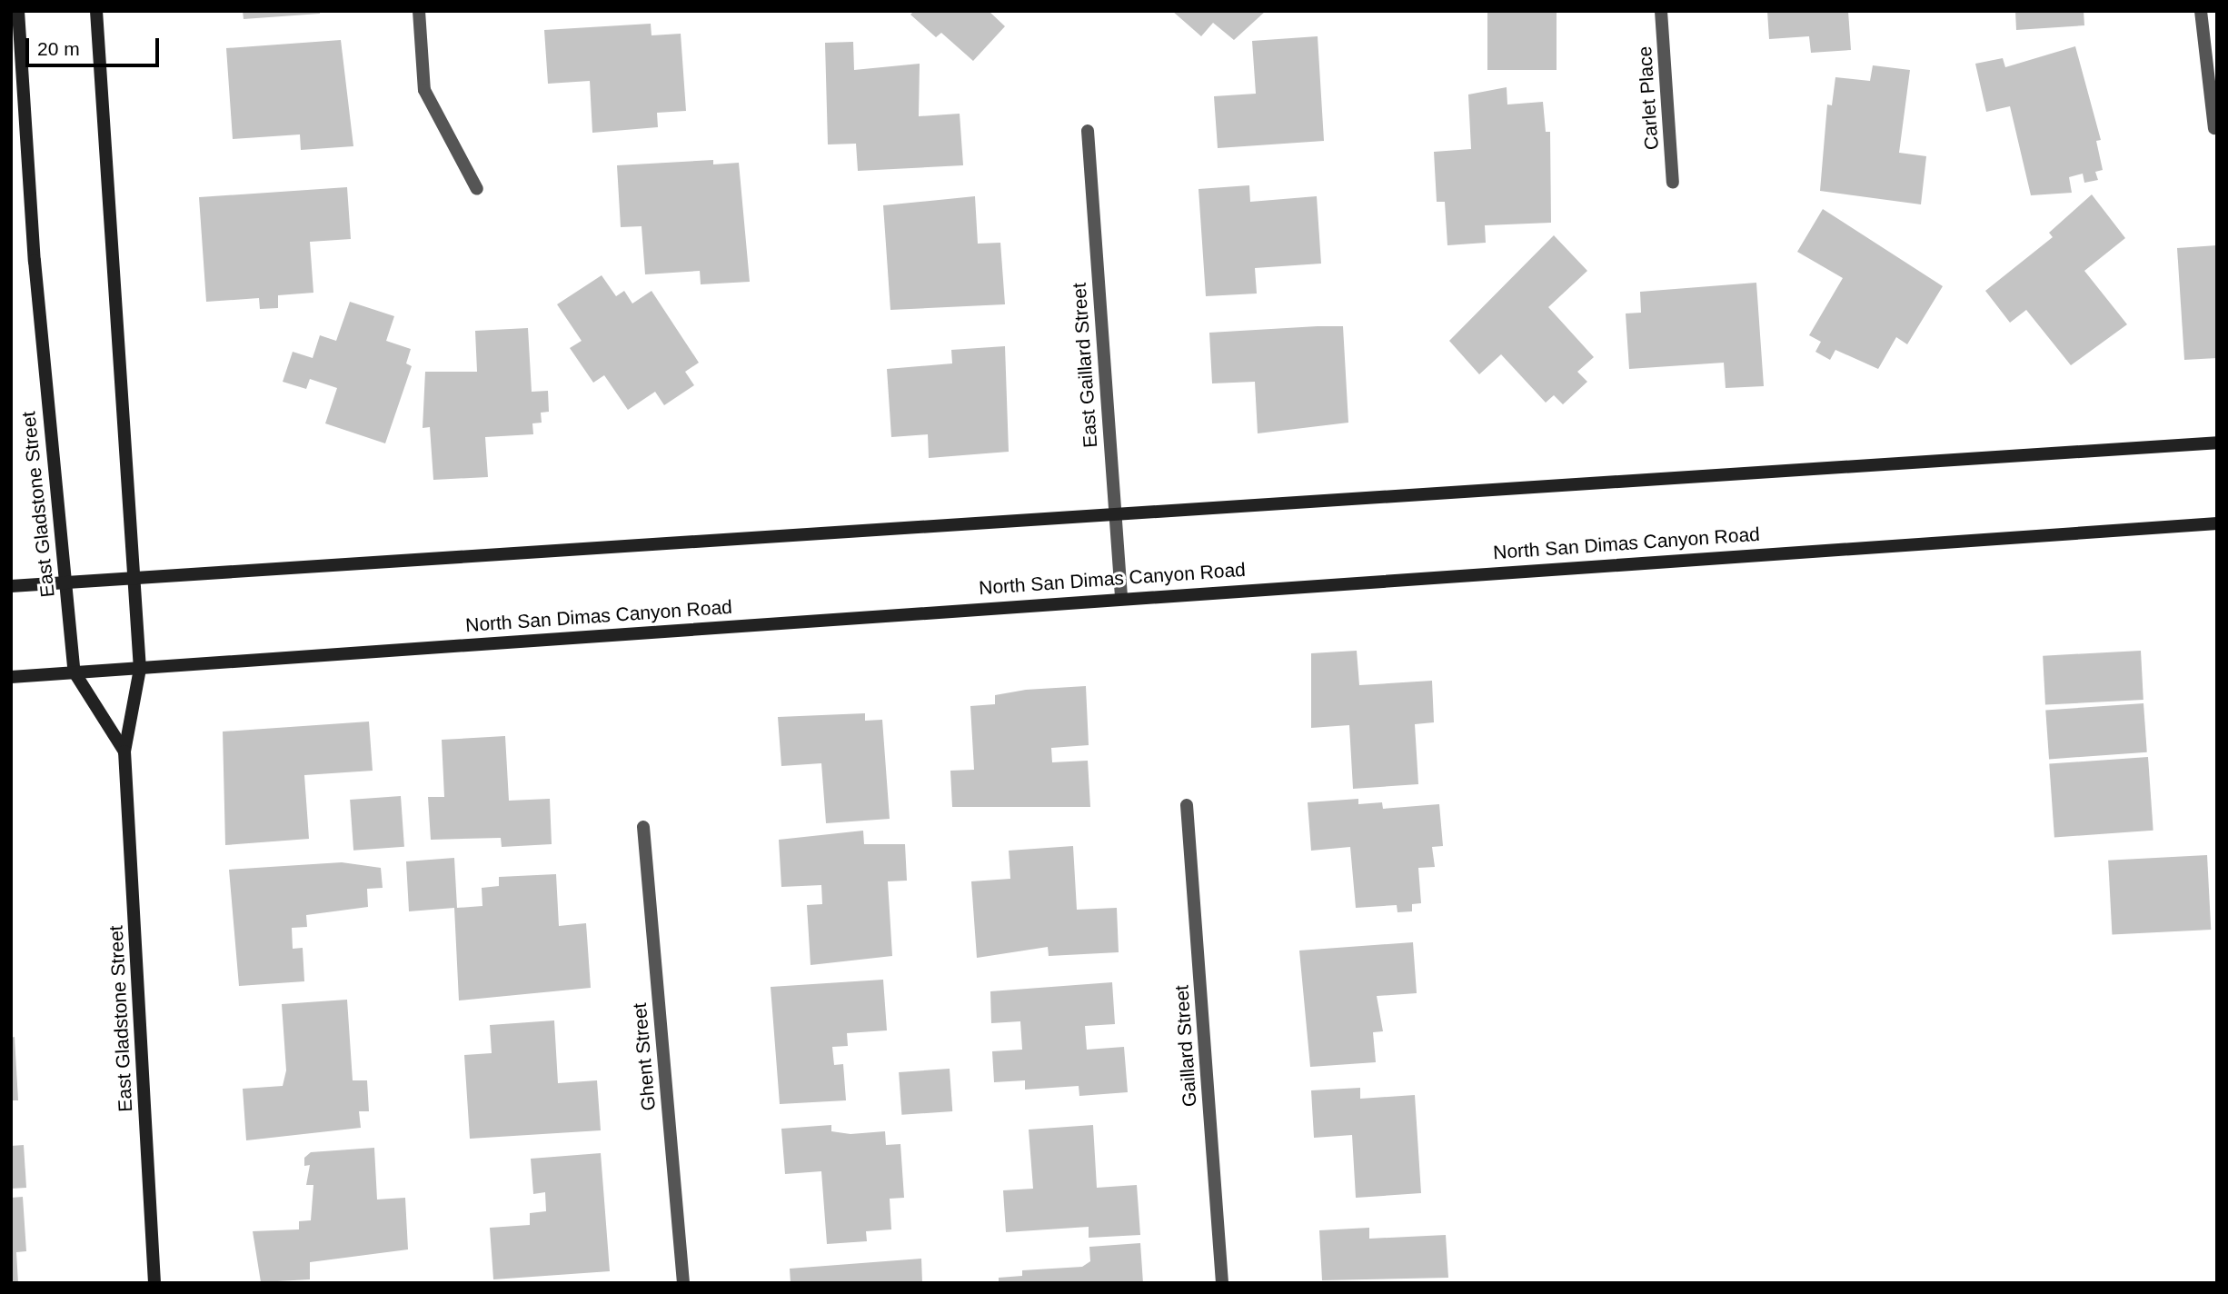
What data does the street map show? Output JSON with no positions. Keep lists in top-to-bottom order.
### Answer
{
  "streets": {
    "main road": ["East Gladstone Street", "North San Dimas Canyon Road"],
    "street": [
      "Carlet Place",
      "East Gaillard Street",
      "Gaillard Street",
      "Ghent Street"
    ]
  },
  "crossings": [
    ["East Gaillard Street", "North San Dimas Canyon Road"],
    ["East Gladstone Street", "North San Dimas Canyon Road"]
  ],
  "scale_bar": "20 m"
}
